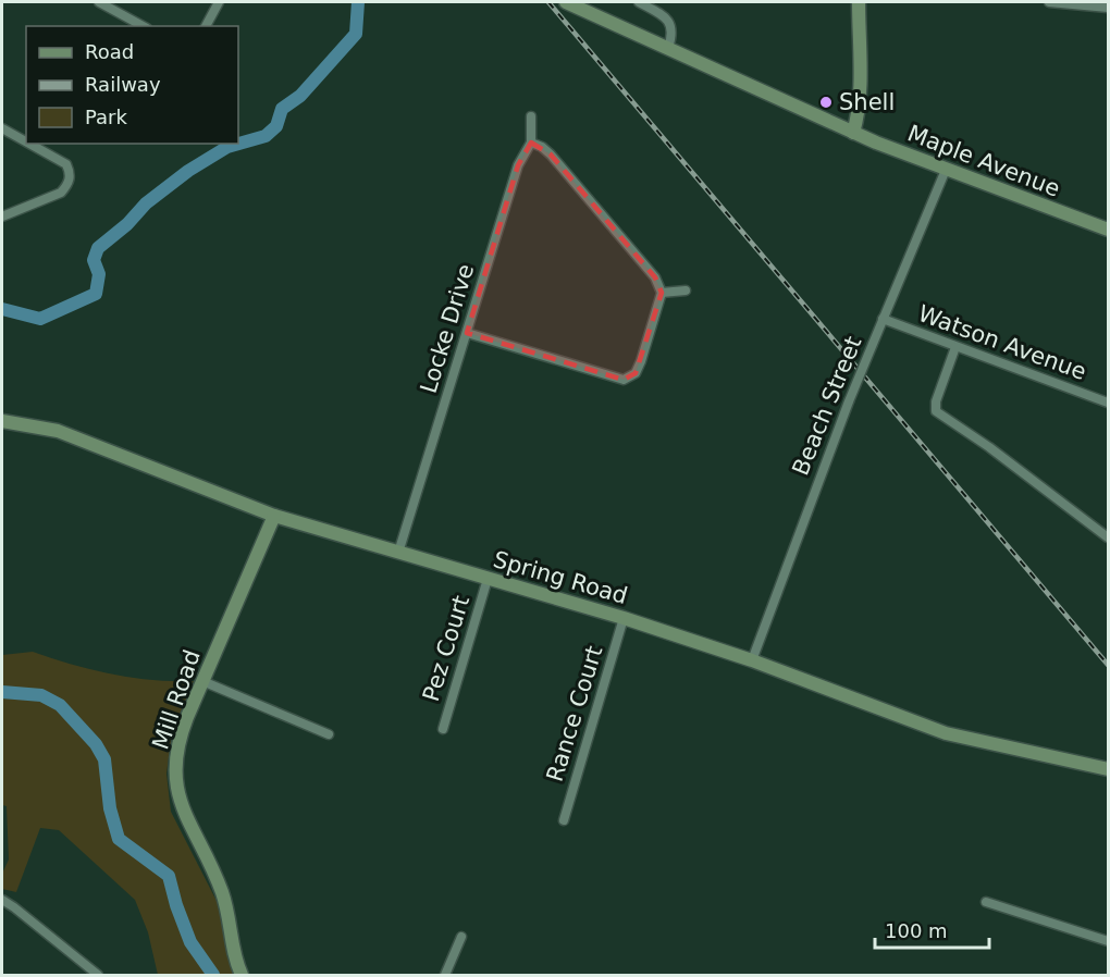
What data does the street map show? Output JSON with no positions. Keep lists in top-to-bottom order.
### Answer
{
  "streets": {
    "street": [
      "Maple Avenue",
      "Locke Drive",
      "Watson Avenue",
      "Beach Street",
      "Spring Road",
      "Pez Court",
      "Mill Road",
      "Rance Court"
    ]
  },
  "crossings": [
    ["Maple Avenue", "Beach Street"],
    ["Locke Drive", "Spring Road"],
    ["Watson Avenue", "Beach Street"],
    ["Beach Street", "Spring Road"],
    ["Spring Road", "Pez Court"],
    ["Spring Road", "Mill Road"],
    ["Spring Road", "Rance Court"]
  ],
  "places": ["Shell"],
  "legend": ["Road", "Railway", "Park"],
  "scale_bar": "100 m"
}
